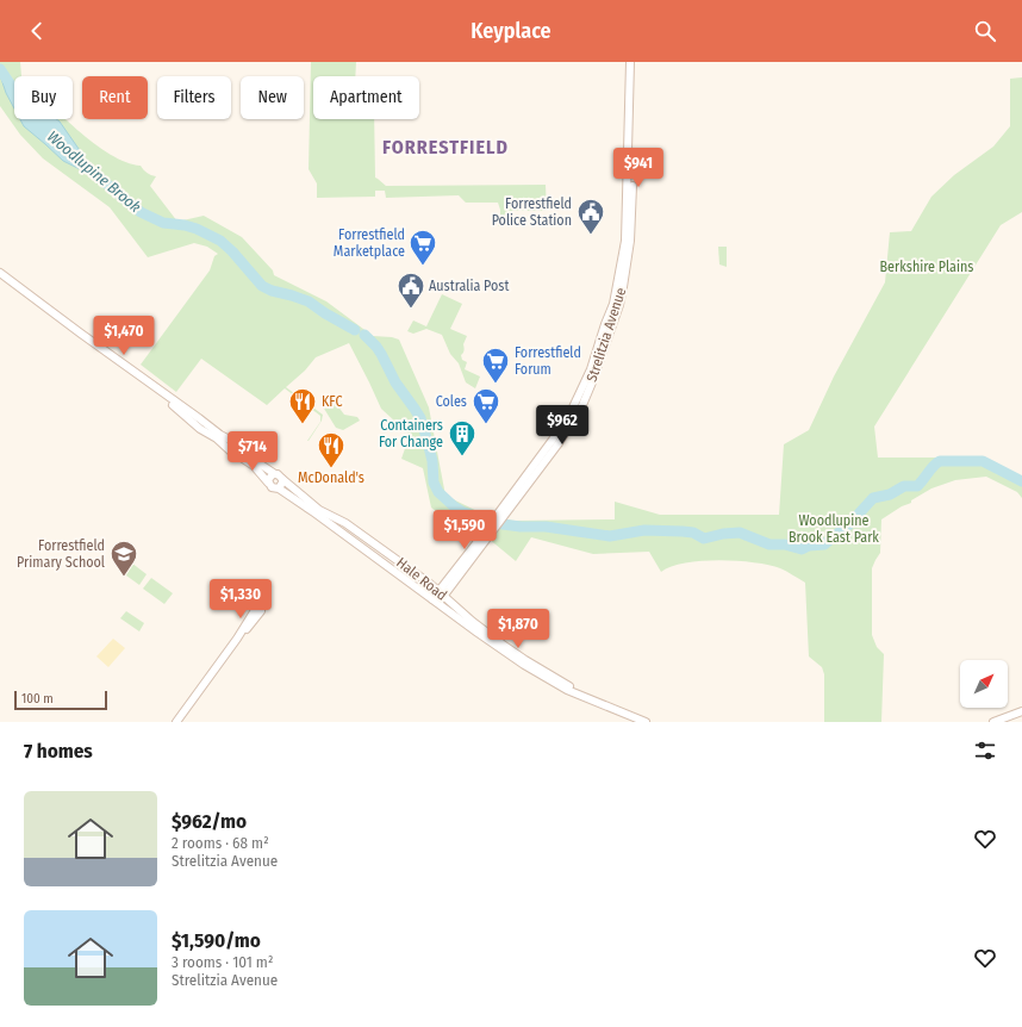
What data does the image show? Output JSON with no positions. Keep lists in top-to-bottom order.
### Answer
{
  "streets": {
    "main road": ["Strelitzia Avenue", "Hale Road"]
  },
  "crossings": [
    ["Strelitzia Avenue", "Hale Road"]
  ],
  "districts": ["FORRESTFIELD"],
  "water": ["Woodlupine Brook"],
  "parks": ["Berkshire Plains", "Woodlupine Brook East Park"],
  "places": {
    "public building": ["Forrestfield Police Station", "Australia Post"],
    "supermarket": ["Forrestfield Marketplace", "Forrestfield Forum", "Coles"],
    "restaurant": ["KFC", "McDonald's"],
    "building": ["Containers For Change"],
    "school or university": ["Forrestfield Primary School"]
  },
  "scale_bar": "100 m",
  "north": "top right",
  "page": {
    "header": "Keyplace",
    "chip": [
      "Buy",
      "Rent",
      "Filters",
      "New",
      "Apartment"
    ],
    "price": [
      "$941",
      "$1,470",
      "$962",
      "$714",
      "$1,590",
      "$1,330",
      "$1,870"
    ],
    "scale": "100 m",
    "heading": "7 homes",
    "list": [
      {
        "name": "$962/mo",
        "note": "2 rooms · 68 m² · Strelitzia Avenue"
      },
      {
        "name": "$1,590/mo",
        "note": "3 rooms · 101 m² · Strelitzia Avenue"
      }
    ]
  }
}
